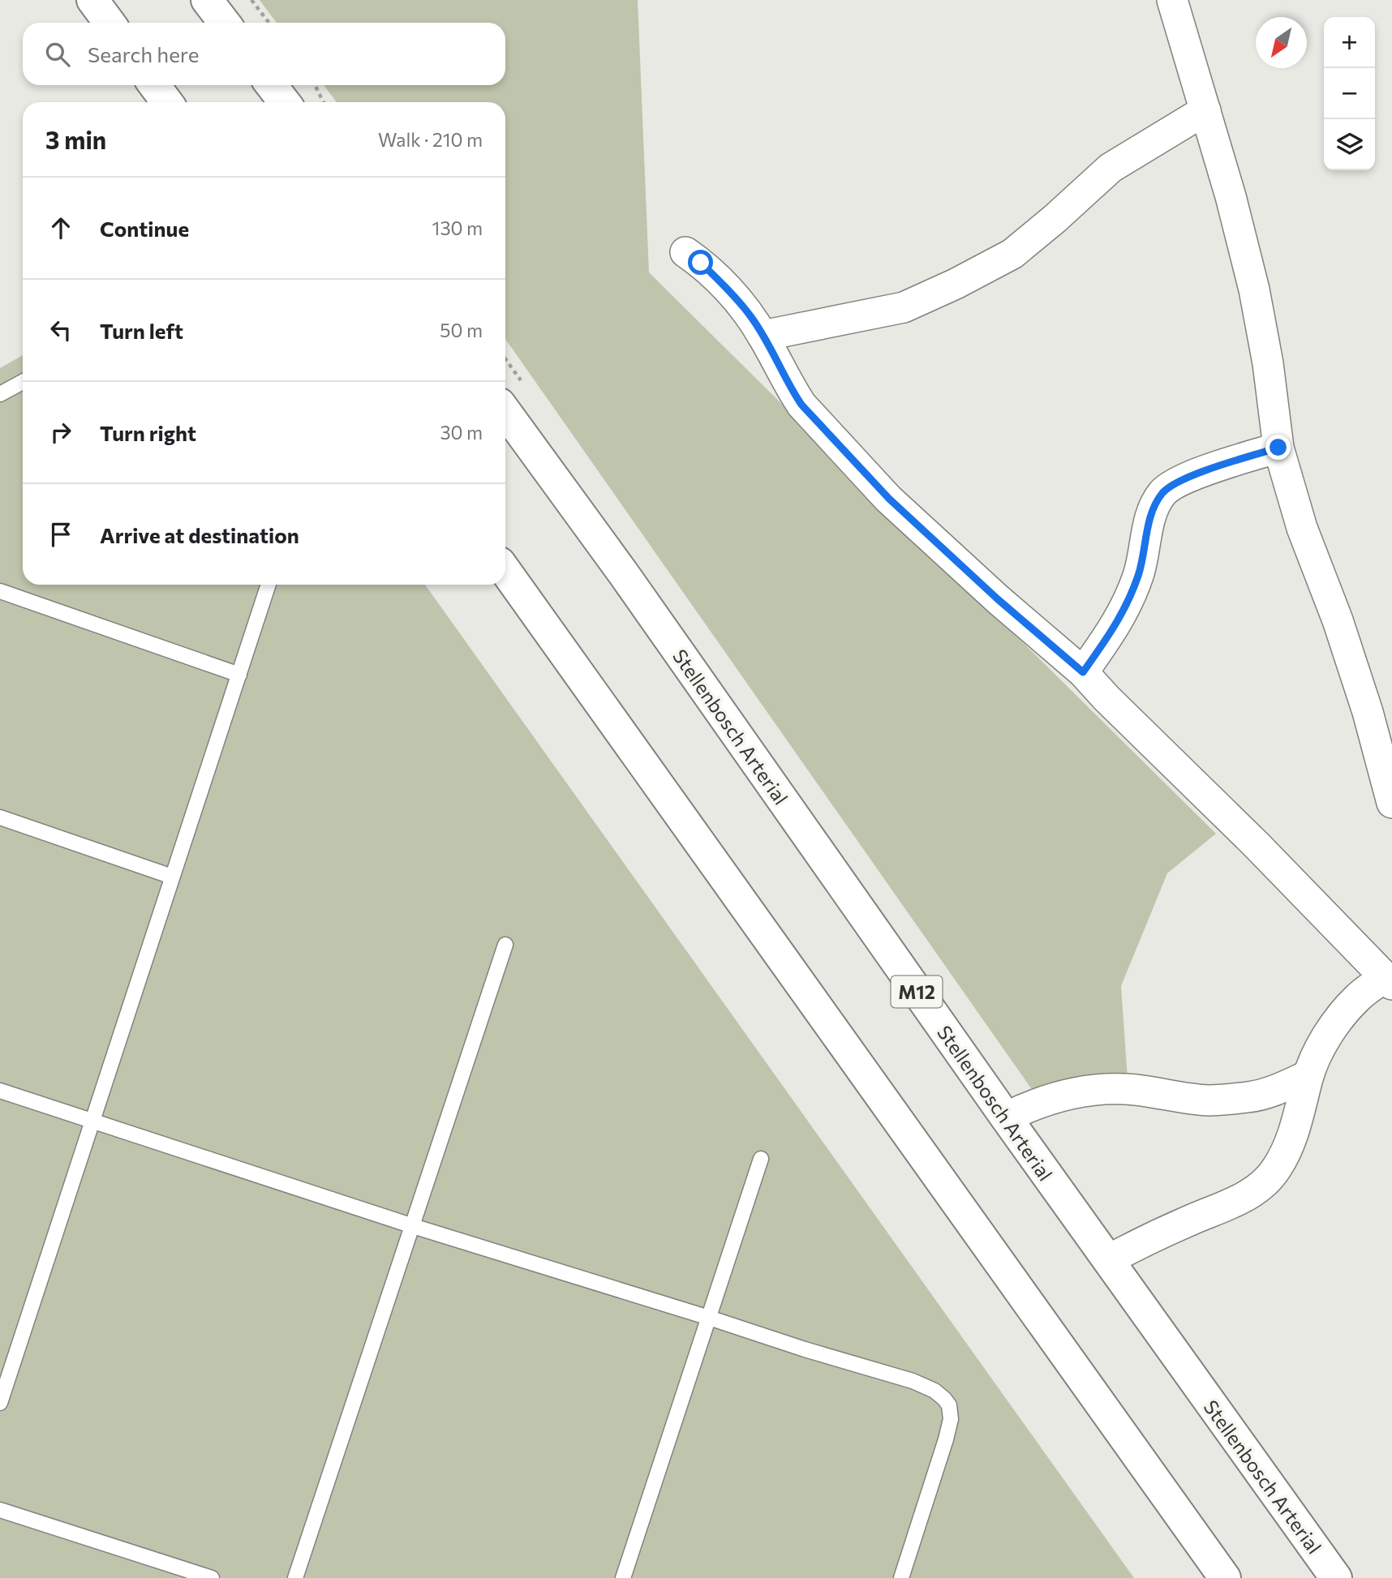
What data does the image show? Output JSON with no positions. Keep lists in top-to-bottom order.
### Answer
{
  "streets": {
    "main road": ["Stellenbosch Arterial", "M12"]
  },
  "north": "bottom left",
  "page": {
    "map_buttons": ["+", "−"],
    "search": "Search here",
    "heading": ["3 min", "Walk · 210 m"],
    "list": [
      ["Continue", "130 m"],
      ["Turn left", "50 m"],
      ["Turn right", "30 m"],
      "Arrive at destination"
    ]
  }
}
